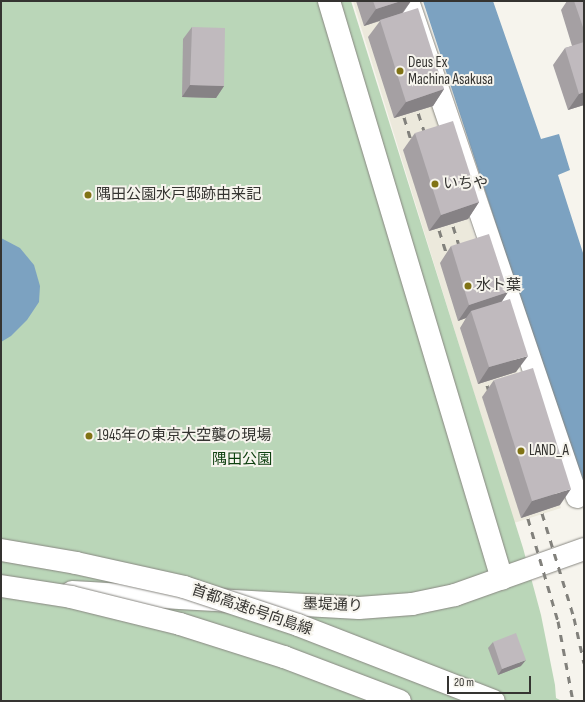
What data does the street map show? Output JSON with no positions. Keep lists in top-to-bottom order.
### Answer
{
  "streets": {
    "main road": ["墨堤通り", "首都高速6号向島線"]
  },
  "parks": ["隅田公園"],
  "places": [
    "Deus Ex Machina Asakusa",
    "いちや",
    "隅田公園水戸邸跡由来記",
    "水ト葉",
    "1945年の東京大空襲の現場",
    "LAND_A"
  ],
  "scale_bar": "20 m"
}
